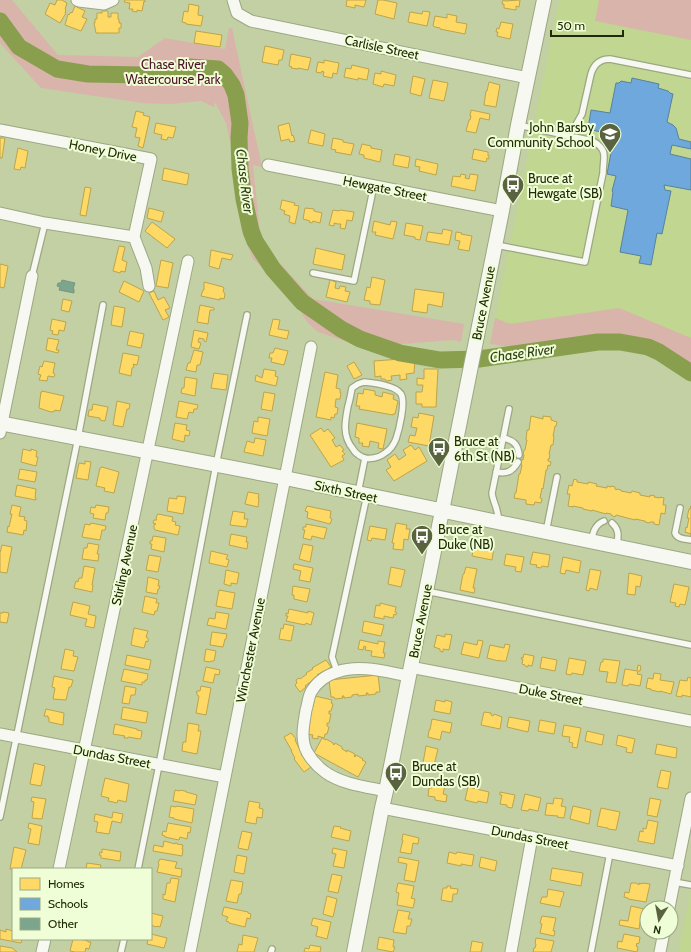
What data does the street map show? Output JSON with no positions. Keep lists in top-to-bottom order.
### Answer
{
  "streets": {
    "street": [
      "Carlisle Street",
      "Honey Drive",
      "Hewgate Street",
      "Bruce Avenue",
      "Sixth Street",
      "Stirling Avenue",
      "Winchester Avenue",
      "Duke Street",
      "Dundas Street"
    ]
  },
  "crossings": [
    ["Carlisle Street", "Bruce Avenue"],
    ["Hewgate Street", "Bruce Avenue"],
    ["Bruce Avenue", "Sixth Street"],
    ["Bruce Avenue", "Duke Street"],
    ["Bruce Avenue", "Dundas Street"],
    ["Sixth Street", "Stirling Avenue"],
    ["Sixth Street", "Winchester Avenue"],
    ["Stirling Avenue", "Dundas Street"],
    ["Winchester Avenue", "Dundas Street"]
  ],
  "water": ["Chase River"],
  "parks": ["Chase River Watercourse Park"],
  "places": {
    "school or university": ["John Barsby Community School"],
    "bus stop": [
      "Bruce at Hewgate (SB)",
      "Bruce at 6th St (NB)",
      "Bruce at Duke (NB)",
      "Bruce at Dundas (SB)"
    ]
  },
  "legend": ["Homes", "Schools", "Other"],
  "scale_bar": "50 m",
  "north": "bottom"
}
